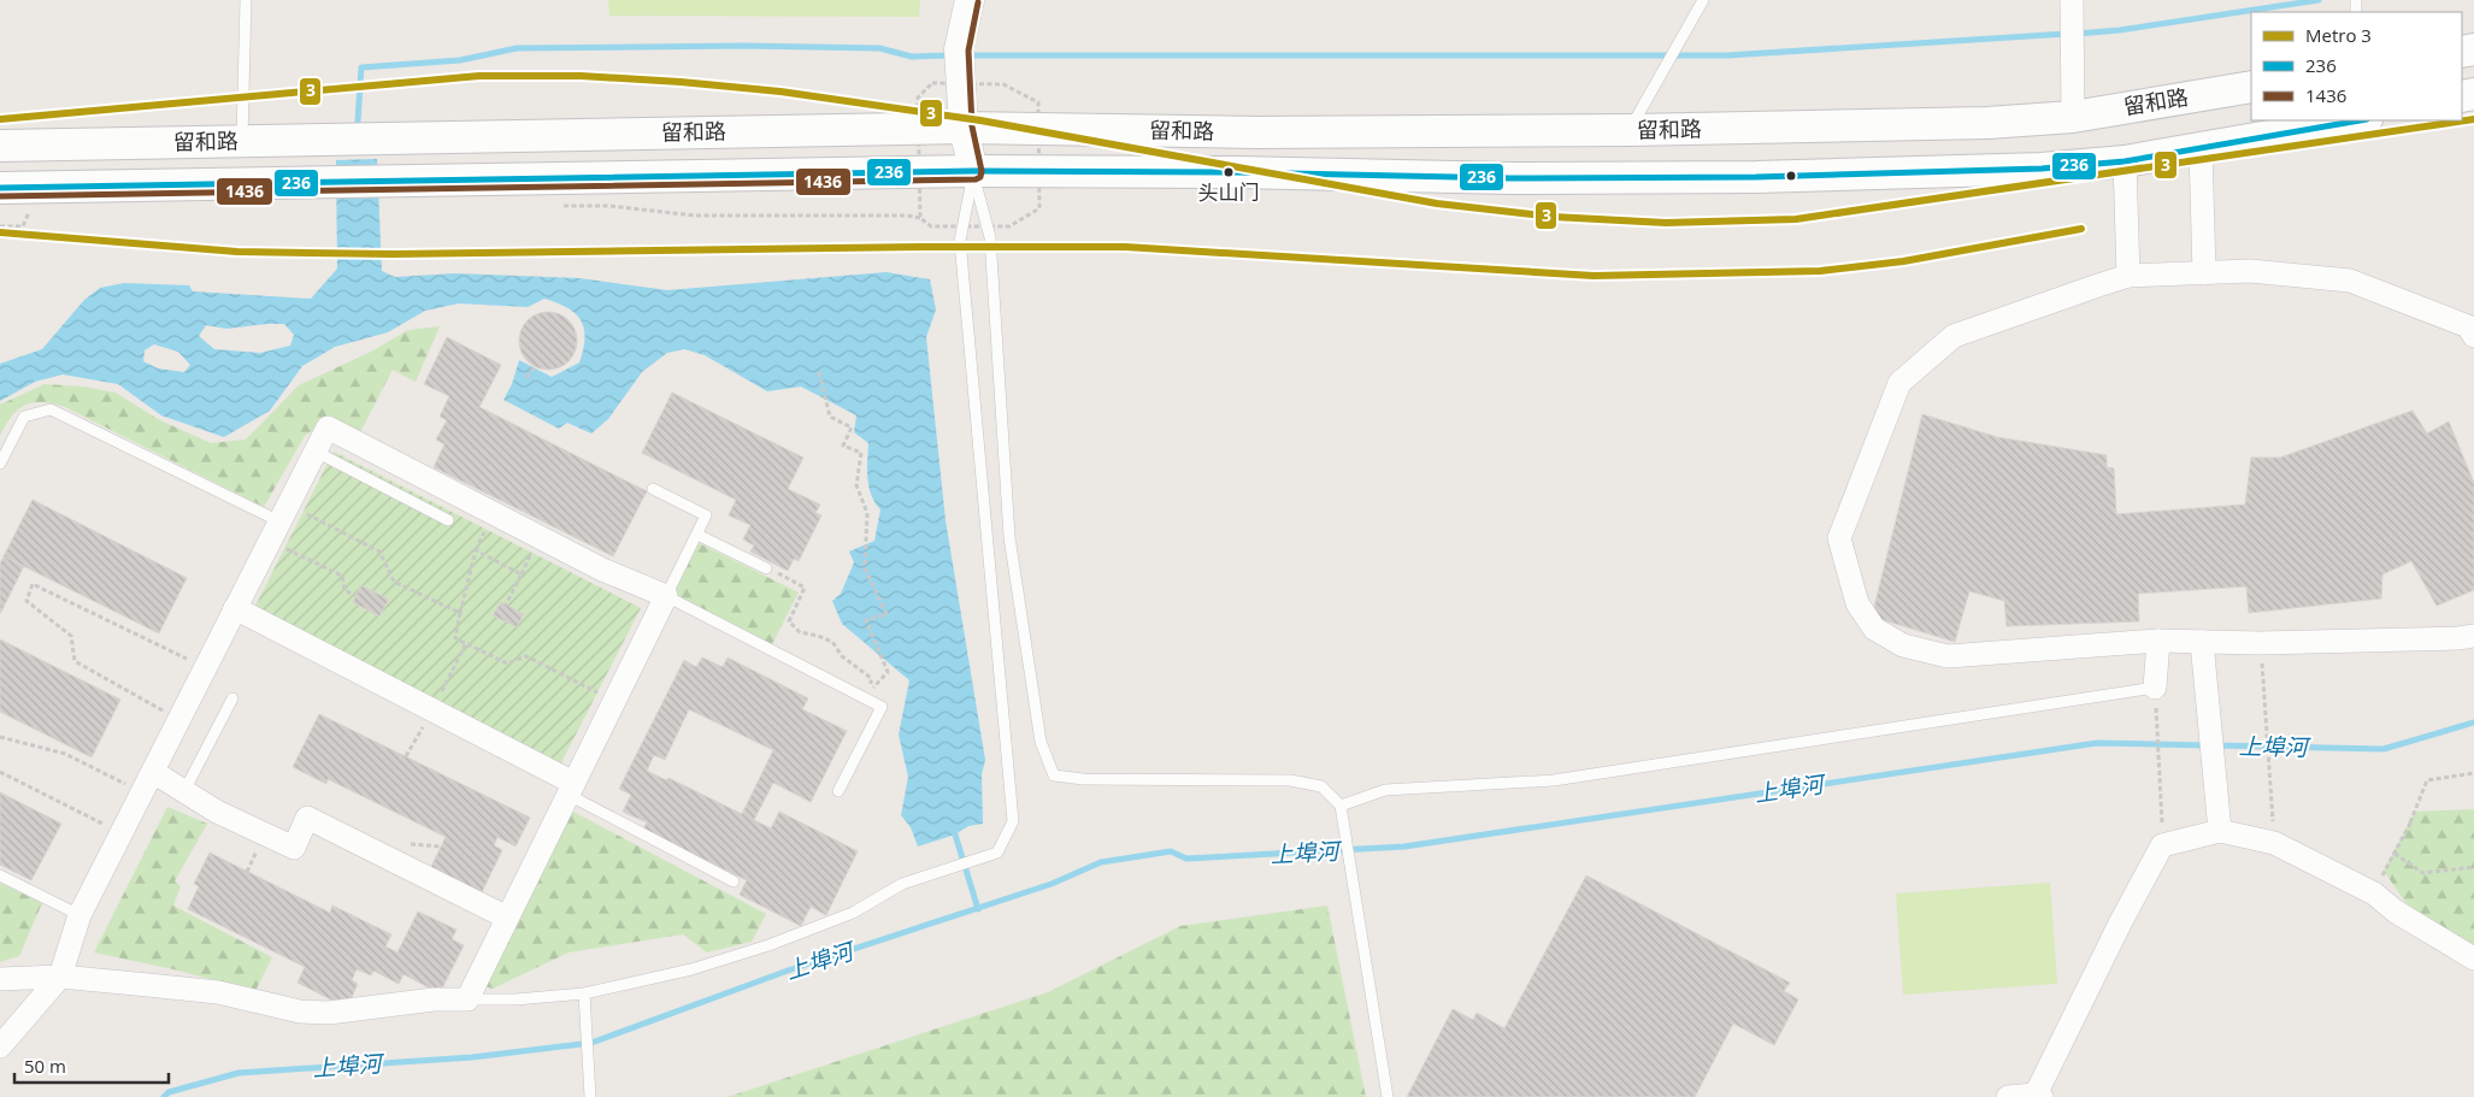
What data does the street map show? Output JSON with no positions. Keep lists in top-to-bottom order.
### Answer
{
  "streets": {
    "main road": ["留和路"]
  },
  "water": ["上埠河"],
  "places": ["头山门"],
  "lines": ["transit line 1436", "metro line 3", "transit line 236"],
  "legend": ["Metro 3", "236", "1436"],
  "scale_bar": "50 m"
}
